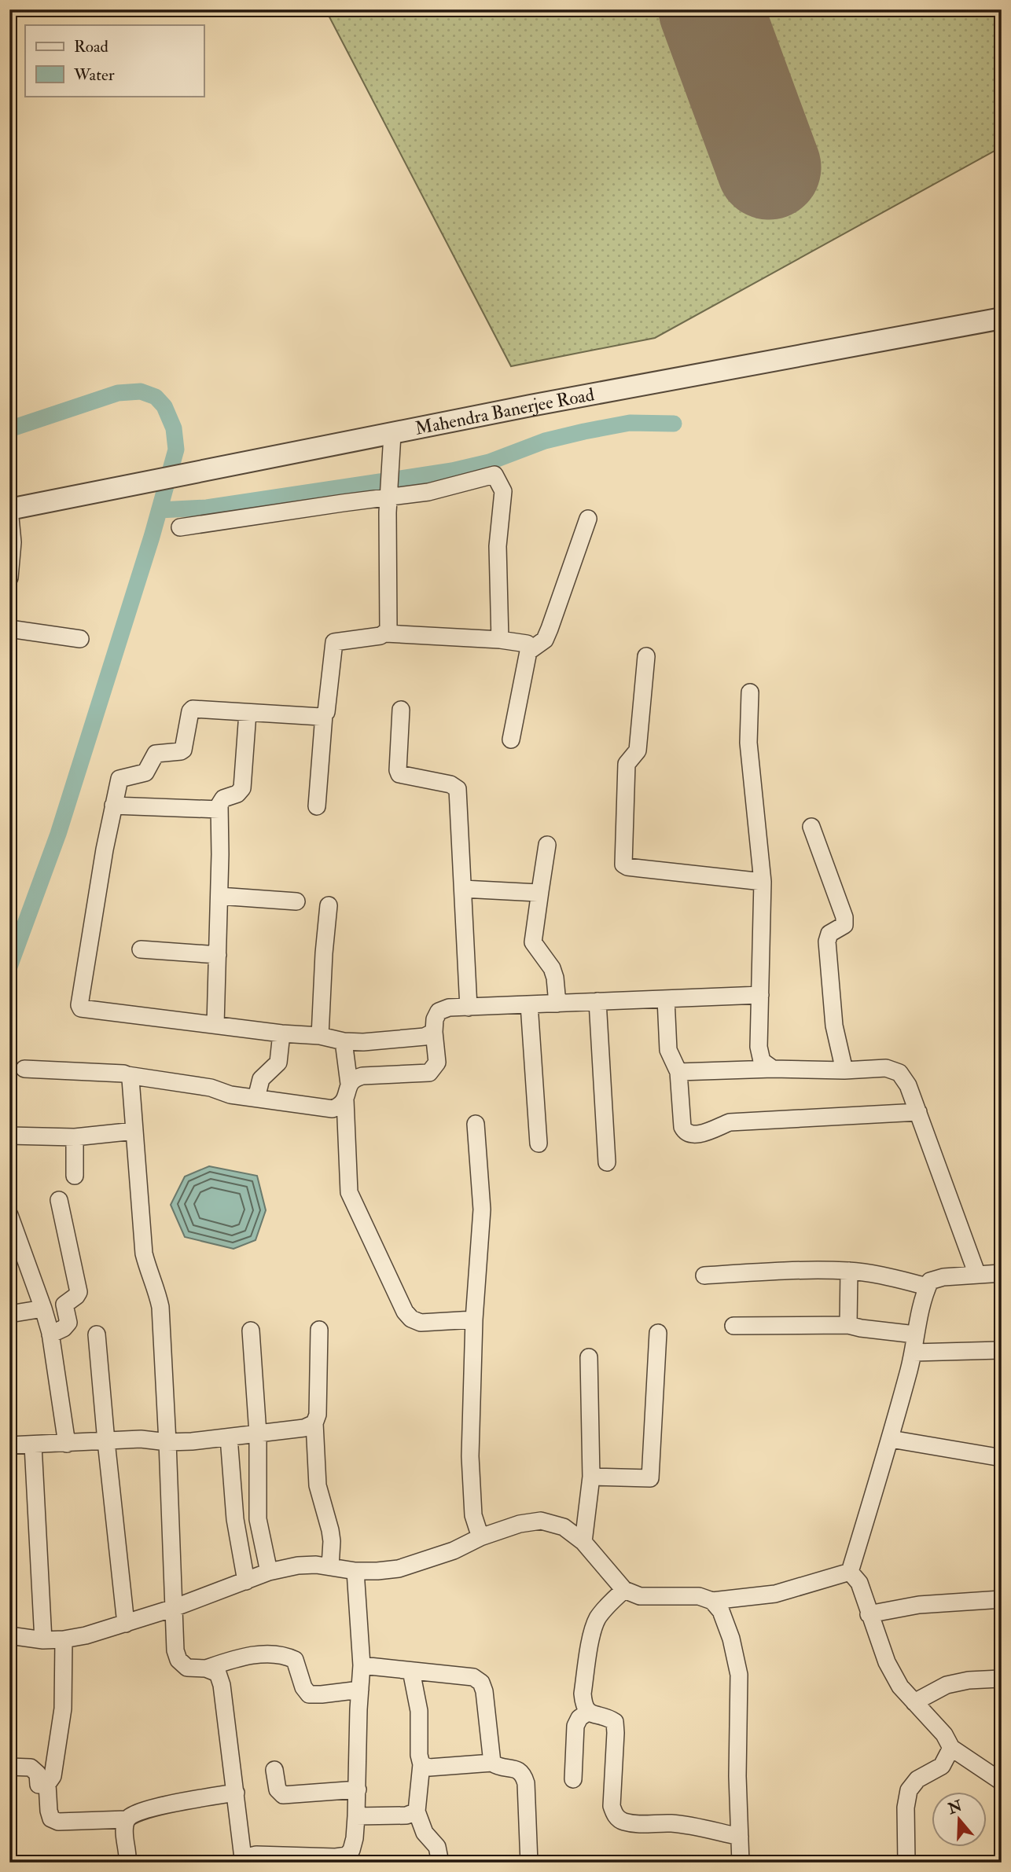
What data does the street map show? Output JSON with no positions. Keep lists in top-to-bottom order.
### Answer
{
  "streets": {
    "street": ["Mahendra Banerjee Road"]
  },
  "legend": ["Road", "Water"],
  "north": "top"
}
